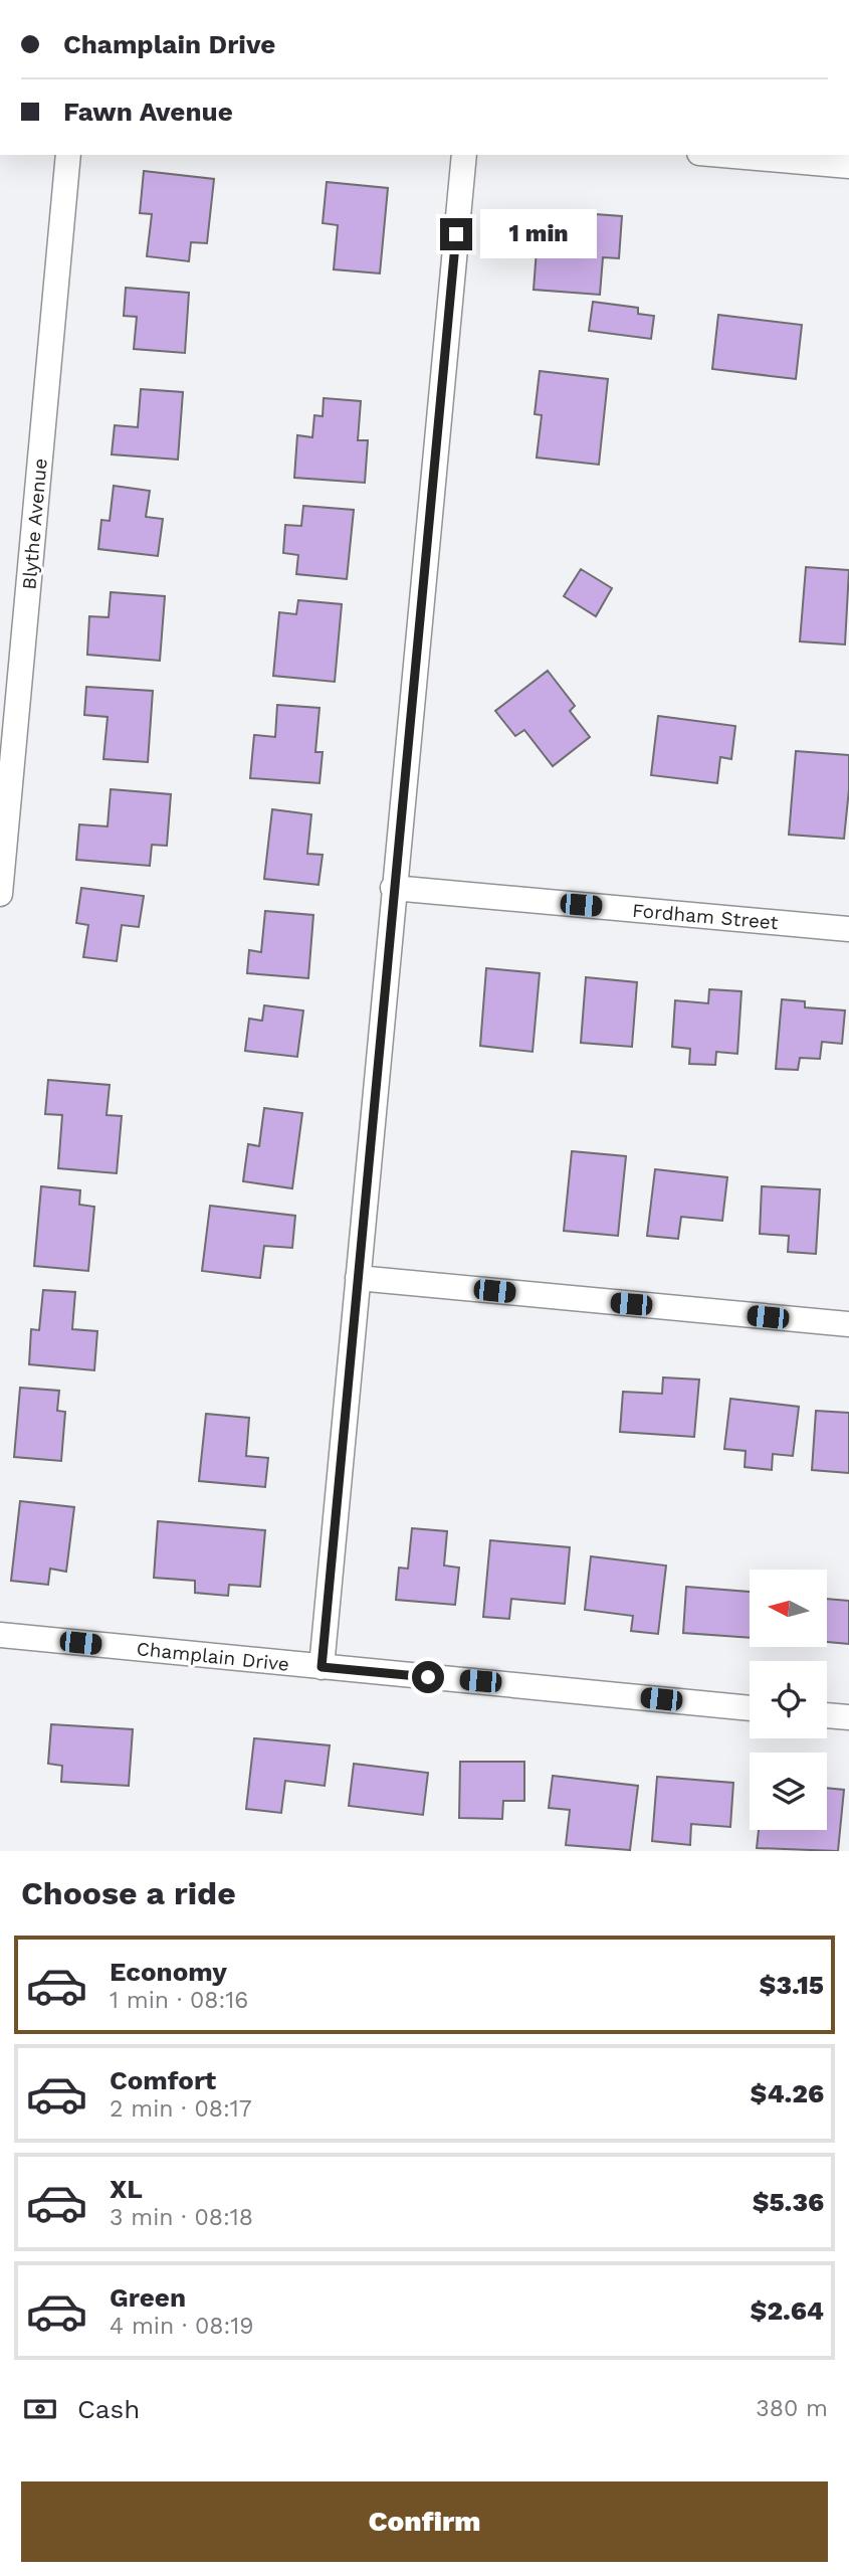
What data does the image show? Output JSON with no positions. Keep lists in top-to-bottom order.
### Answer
{
  "streets": {
    "street": ["Blythe Avenue", "Fordham Street", "Champlain Drive"]
  },
  "north": "left",
  "page": {
    "banner": ["Champlain Drive", "Fawn Avenue"],
    "bubble": "1 min",
    "heading": "Choose a ride",
    "list": [
      {
        "name": "Economy",
        "note": "1 min · 08:16",
        "value": "$3.15"
      },
      {
        "name": "Comfort",
        "note": "2 min · 08:17",
        "value": "$4.26"
      },
      {
        "name": "XL",
        "note": "3 min · 08:18",
        "value": "$5.36"
      },
      {
        "name": "Green",
        "note": "4 min · 08:19",
        "value": "$2.64"
      }
    ],
    "pay": ["Cash", "380 m"],
    "buttons": "Confirm"
  }
}
